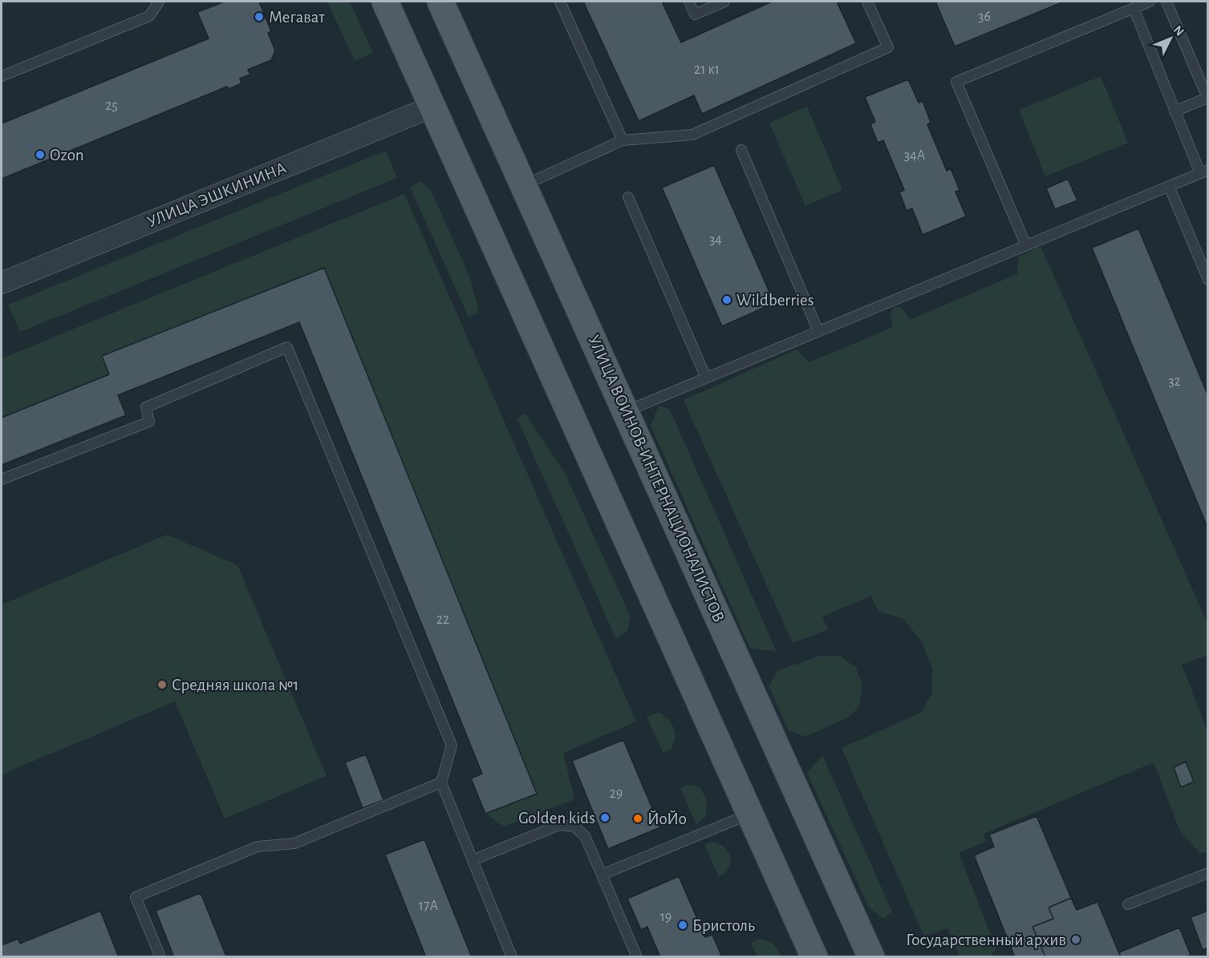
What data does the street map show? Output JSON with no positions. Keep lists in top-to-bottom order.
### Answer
{
  "streets": {
    "main road": ["УЛИЦА ВОИНОВ-ИНТЕРНАЦИОНАЛИСТОВ"],
    "street": ["УЛИЦА ЭШКИНИНА"]
  },
  "places": [
    "Мегават",
    "Ozon",
    "Wildberries",
    "Средняя школа №1",
    "Golden kids",
    "ЙоЙо",
    "Бристоль",
    "Государственный архив"
  ],
  "house_numbers": [
    "36",
    "21 к1",
    "25",
    "34А",
    "34",
    "32",
    "22",
    "29",
    "17А",
    "19"
  ],
  "north": "top right"
}
